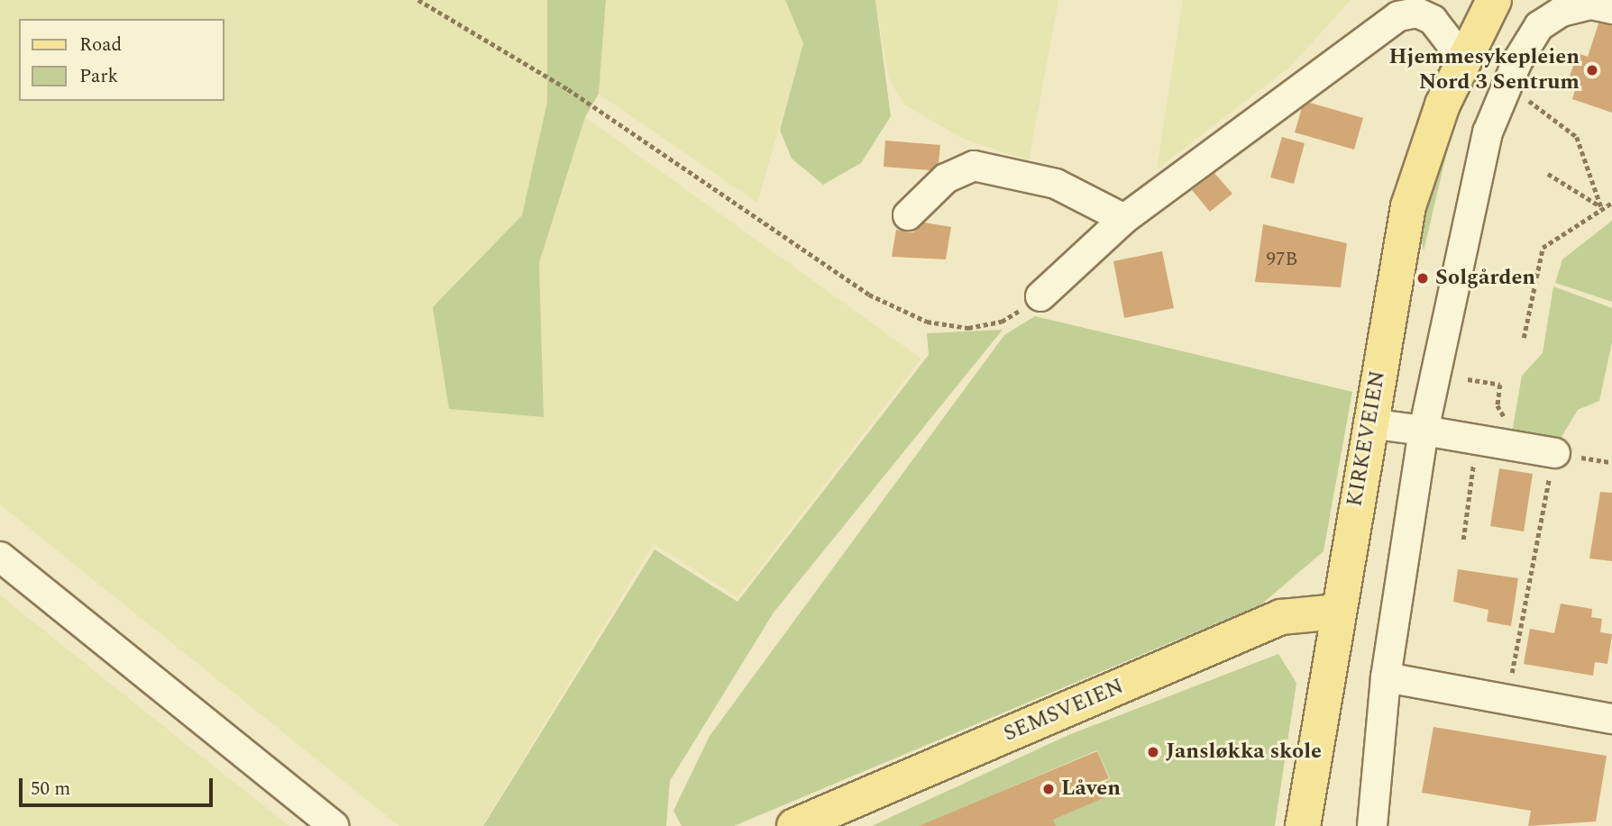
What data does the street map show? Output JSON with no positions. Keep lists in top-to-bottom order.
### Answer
{
  "streets": {
    "main road": ["KIRKEVEIEN", "SEMSVEIEN"]
  },
  "crossings": [
    ["KIRKEVEIEN", "SEMSVEIEN"]
  ],
  "places": [
    "Hjemmesykepleien Nord 3 Sentrum",
    "Solgården",
    "Jansløkka skole",
    "Låven"
  ],
  "house_numbers": ["97B"],
  "legend": ["Road", "Park"],
  "scale_bar": "50 m"
}
